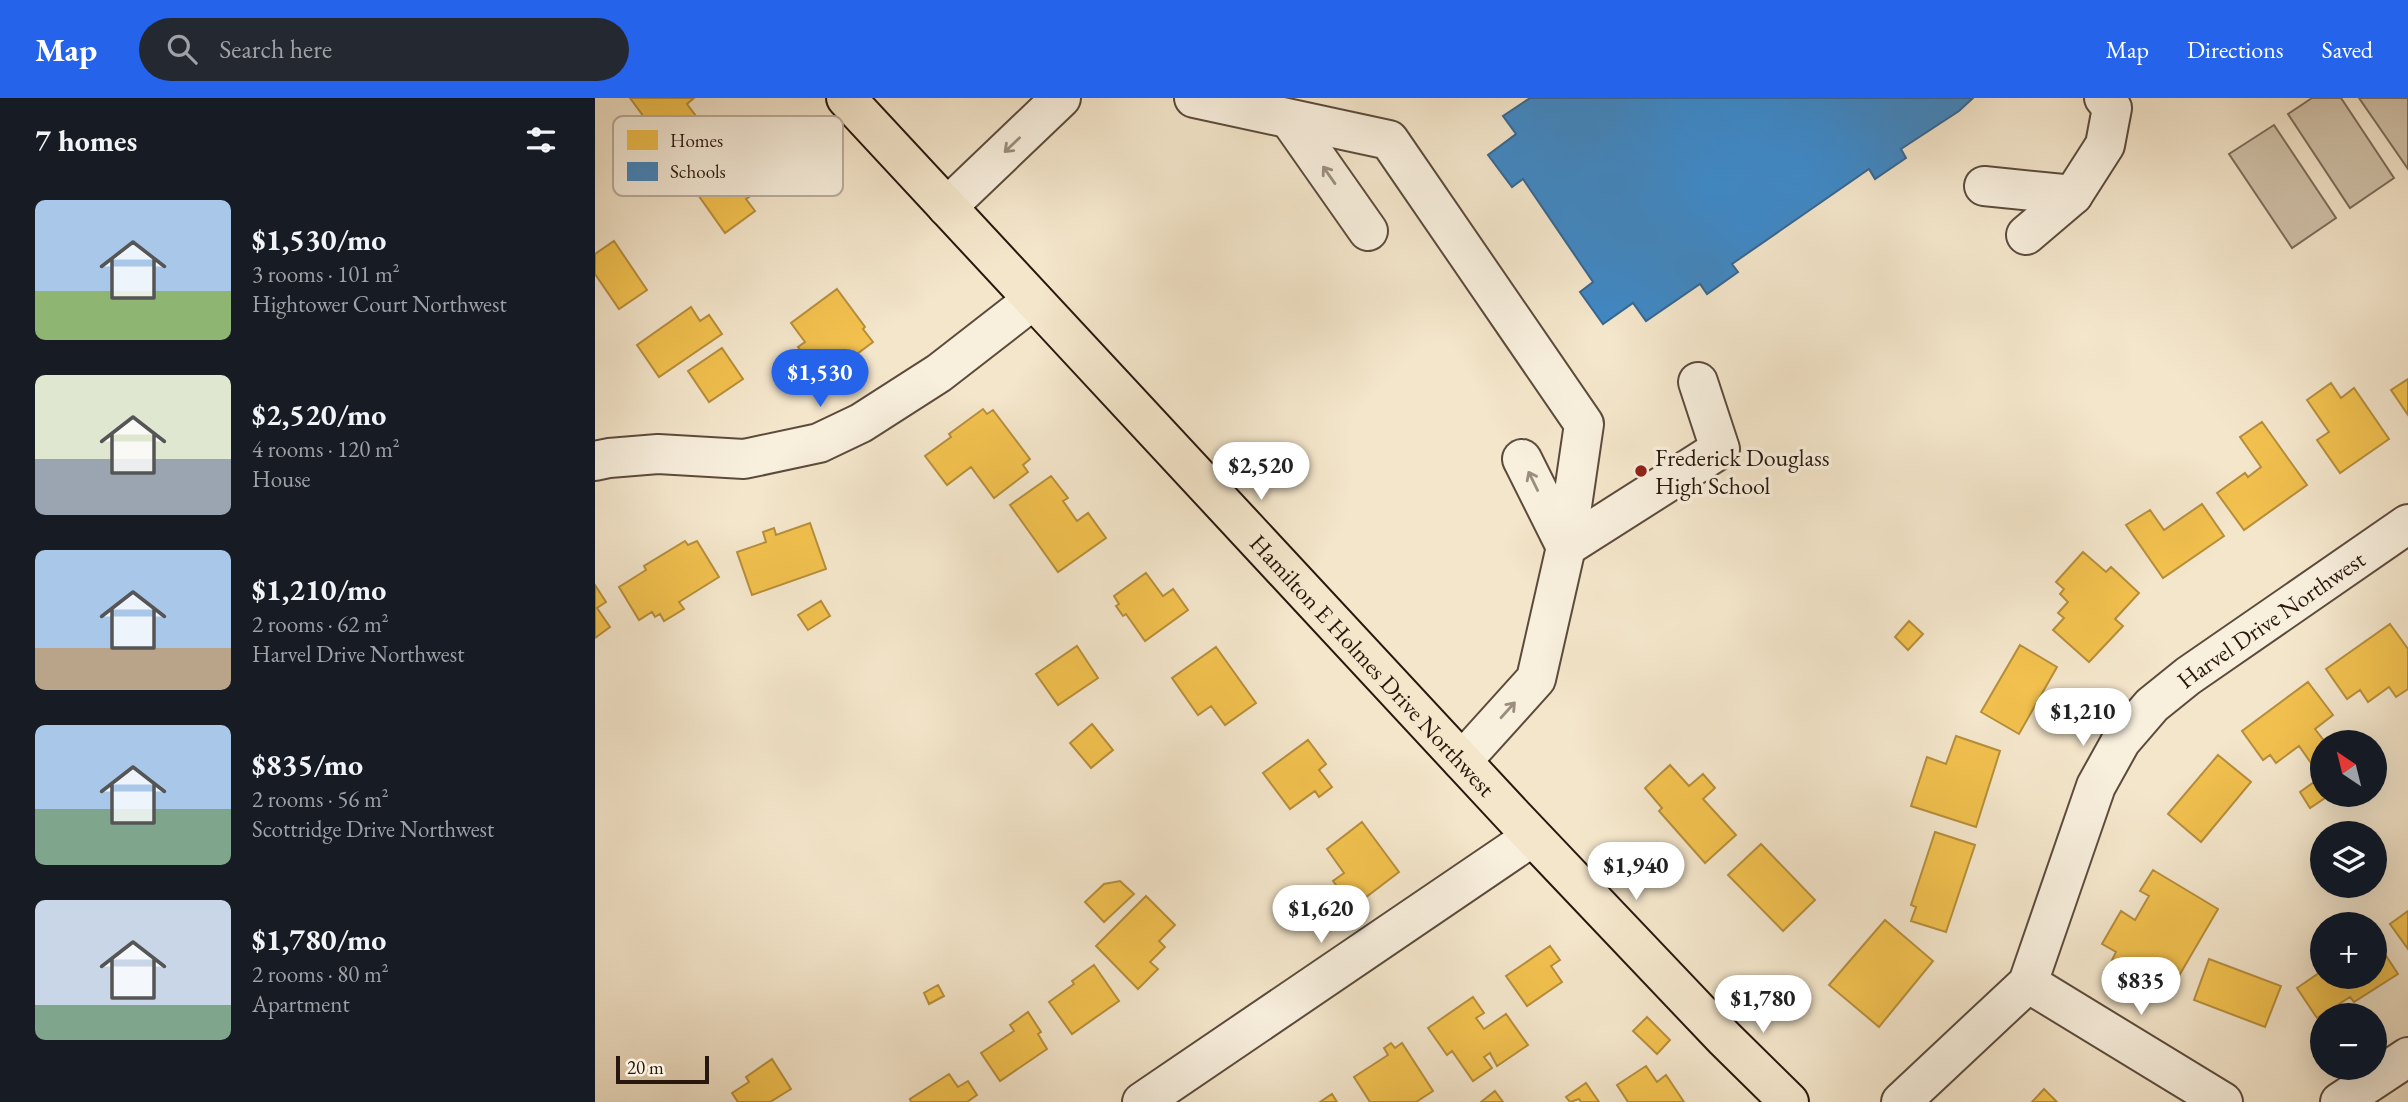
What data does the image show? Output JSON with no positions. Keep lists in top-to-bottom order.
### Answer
{
  "streets": {
    "main road": ["Hamilton E Holmes Drive Northwest"],
    "street": ["Harvel Drive Northwest"]
  },
  "places": ["Frederick Douglass High School"],
  "legend": ["Homes", "Schools"],
  "scale_bar": "20 m",
  "north": "top left",
  "page": {
    "header": "Map",
    "search": "Search here",
    "nav": ["Map", "Directions", "Saved"],
    "heading": "7 homes",
    "list": [
      {
        "name": "$1,530/mo",
        "note": "3 rooms · 101 m² · Hightower Court Northwest"
      },
      {
        "name": "$2,520/mo",
        "note": "4 rooms · 120 m² · House"
      },
      {
        "name": "$1,210/mo",
        "note": "2 rooms · 62 m² · Harvel Drive Northwest"
      },
      {
        "name": "$835/mo",
        "note": "2 rooms · 56 m² · Scottridge Drive Northwest"
      },
      {
        "name": "$1,780/mo",
        "note": "2 rooms · 80 m² · Apartment"
      }
    ],
    "price": [
      "$1,530",
      "$2,520",
      "$1,210",
      "$1,940",
      "$1,620",
      "$835",
      "$1,780"
    ],
    "map_buttons": ["+", "−"],
    "scale": "20 m"
  }
}
